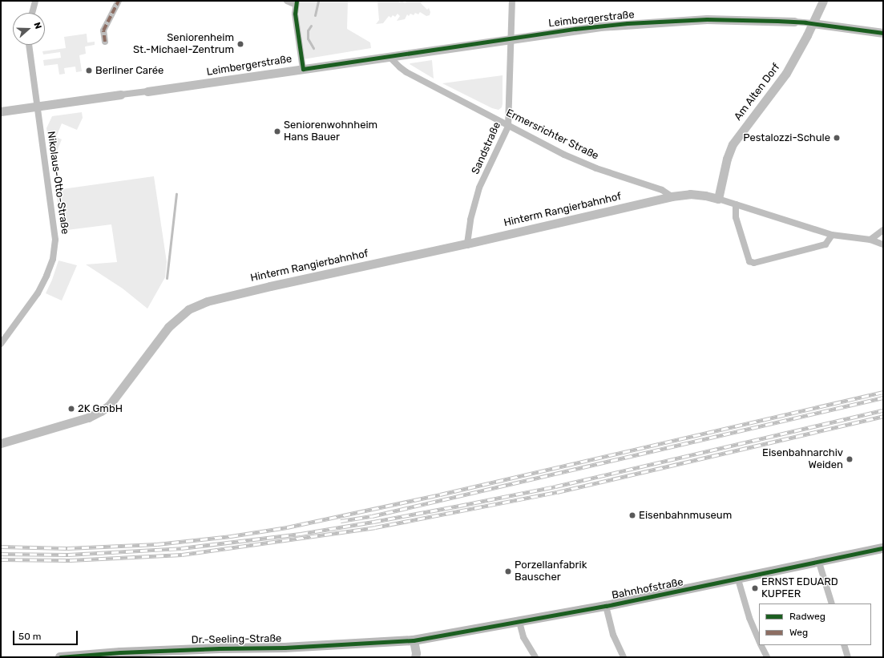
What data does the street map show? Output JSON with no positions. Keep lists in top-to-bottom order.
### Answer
{
  "streets": {
    "main road": ["Bahnhofstraße", "Dr.-Seeling-Straße"],
    "street": [
      "Leimbergerstraße",
      "Am Alten Dorf",
      "Ermersrichter Straße",
      "Sandstraße",
      "Nikolaus-Otto-Straße",
      "Hinterm Rangierbahnhof"
    ]
  },
  "crossings": [
    ["Leimbergerstraße", "Am Alten Dorf"],
    ["Leimbergerstraße", "Ermersrichter Straße"],
    ["Leimbergerstraße", "Sandstraße"],
    ["Leimbergerstraße", "Nikolaus-Otto-Straße"],
    ["Ermersrichter Straße", "Sandstraße"],
    ["Ermersrichter Straße", "Hinterm Rangierbahnhof"],
    ["Sandstraße", "Hinterm Rangierbahnhof"],
    ["Bahnhofstraße", "Dr.-Seeling-Straße"]
  ],
  "places": [
    "Seniorenheim St.-Michael-Zentrum",
    "Berliner Carée",
    "Seniorenwohnheim Hans Bauer",
    "Pestalozzi-Schule",
    "2K GmbH",
    "Eisenbahnarchiv Weiden",
    "Eisenbahnmuseum",
    "Porzellanfabrik Bauscher",
    "ERNST EDUARD KUPFER"
  ],
  "legend": ["Radweg", "Weg"],
  "scale_bar": "50 m",
  "north": "right"
}
